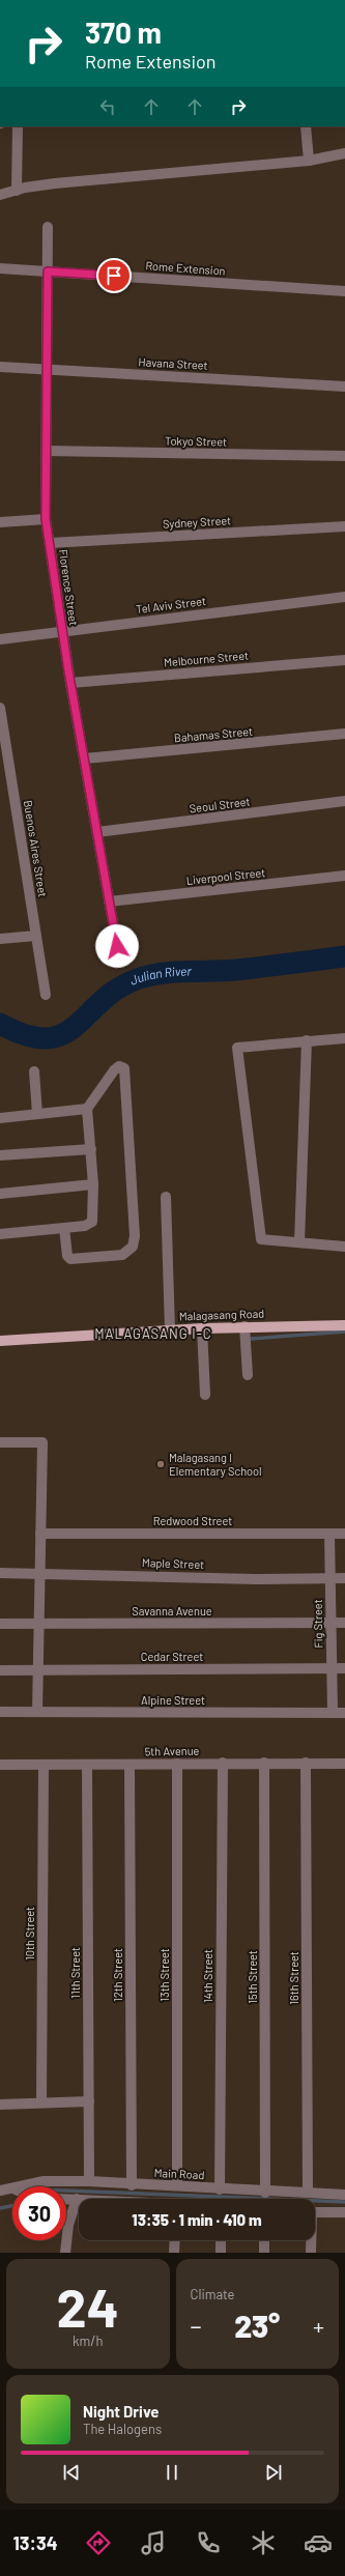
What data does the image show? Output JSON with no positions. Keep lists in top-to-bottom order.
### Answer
{
  "streets": {
    "main road": ["Malagasang Road"],
    "street": [
      "Rome Extension",
      "Havana Street",
      "Tokyo Street",
      "Sydney Street",
      "Florence Street",
      "Tel Aviv Street",
      "Melbourne Street",
      "Bahamas Street",
      "Seoul Street",
      "Buenos Aires Street",
      "Liverpool Street",
      "Redwood Street",
      "Maple Street",
      "Savanna Avenue",
      "Fig Street",
      "Cedar Street",
      "Alpine Street",
      "5th Avenue",
      "10th Street",
      "11th Street",
      "12th Street",
      "13th Street",
      "14th Street",
      "15th Street",
      "16th Street",
      "Main Road"
    ]
  },
  "crossings": [
    ["Rome Extension", "Florence Street"],
    ["Havana Street", "Florence Street"],
    ["Tokyo Street", "Florence Street"],
    ["Sydney Street", "Florence Street"],
    ["Florence Street", "Tel Aviv Street"],
    ["Florence Street", "Melbourne Street"],
    ["Florence Street", "Bahamas Street"],
    ["Florence Street", "Seoul Street"],
    ["Florence Street", "Liverpool Street"],
    ["Redwood Street", "Fig Street"],
    ["Maple Street", "Fig Street"],
    ["Savanna Avenue", "Fig Street"],
    ["Fig Street", "Cedar Street"],
    ["Fig Street", "Alpine Street"],
    ["5th Avenue", "10th Street"],
    ["5th Avenue", "11th Street"],
    ["5th Avenue", "12th Street"],
    ["5th Avenue", "13th Street"],
    ["5th Avenue", "14th Street"],
    ["5th Avenue", "15th Street"],
    ["5th Avenue", "16th Street"],
    ["11th Street", "Main Road"],
    ["12th Street", "Main Road"],
    ["13th Street", "Main Road"],
    ["14th Street", "Main Road"],
    ["15th Street", "Main Road"],
    ["16th Street", "Main Road"]
  ],
  "districts": ["MALAGASANG I-C"],
  "water": ["Julian River"],
  "places": ["Malagasang I Elementary School"],
  "page": {
    "turn": ["370 m", "Rome Extension"],
    "limit": "30",
    "trip": "13:35 · 1 min · 410 m",
    "tile": [
      ["24", "km/h"],
      "Climate"
    ],
    "heat": ["−", "23°", "+"],
    "song": ["Night Drive", "The Halogens"],
    "tabs": "13:34"
  }
}
